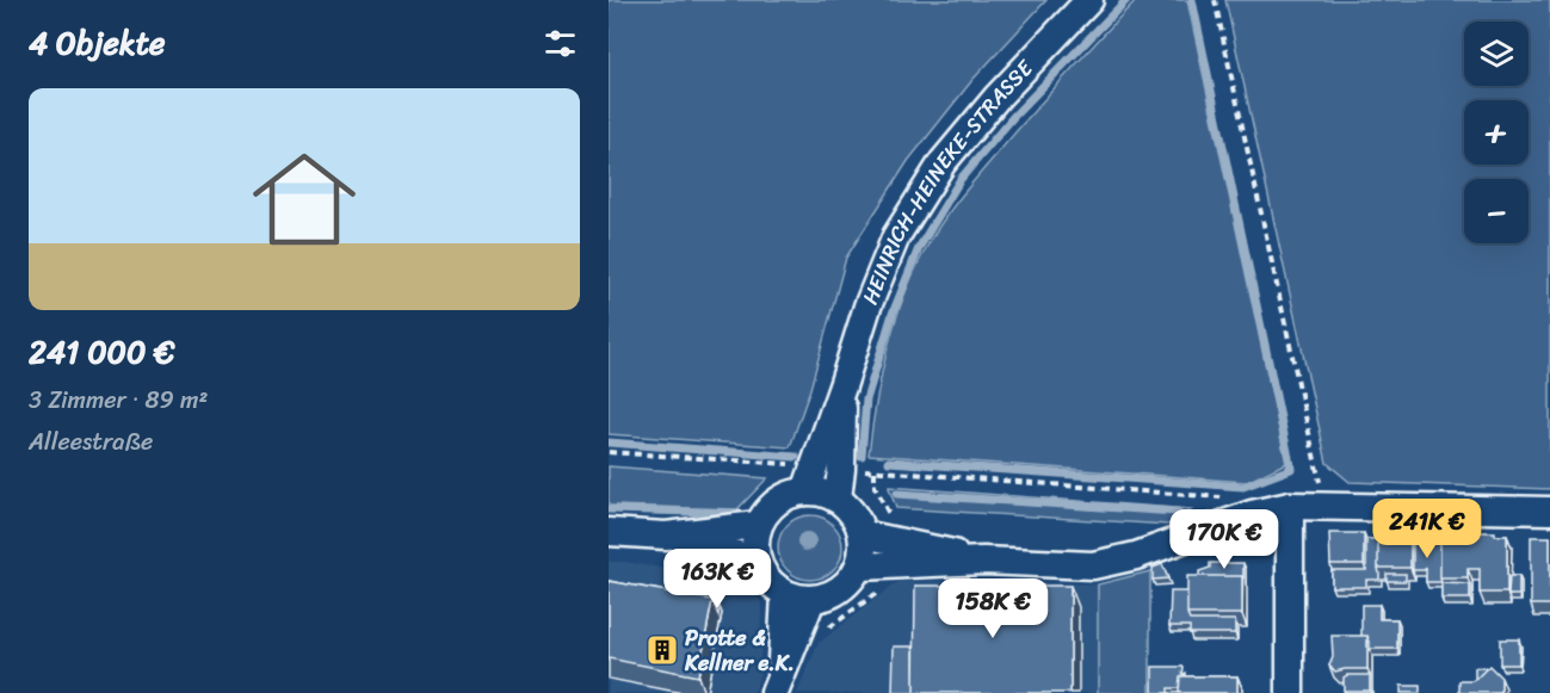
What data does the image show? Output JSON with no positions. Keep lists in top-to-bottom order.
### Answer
{
  "streets": {
    "street": ["HEINRICH-HEINEKE-STRASSE"]
  },
  "places": {
    "building": ["Protte & Kellner e.K."]
  },
  "page": {
    "heading": "4 Objekte",
    "map_buttons": ["+", "−"],
    "list": [
      {
        "name": "241 000 €",
        "note": "3 Zimmer · 89 m² · Alleestraße"
      }
    ],
    "price": [
      "241K €",
      "170K €",
      "163K €",
      "158K €"
    ]
  }
}
